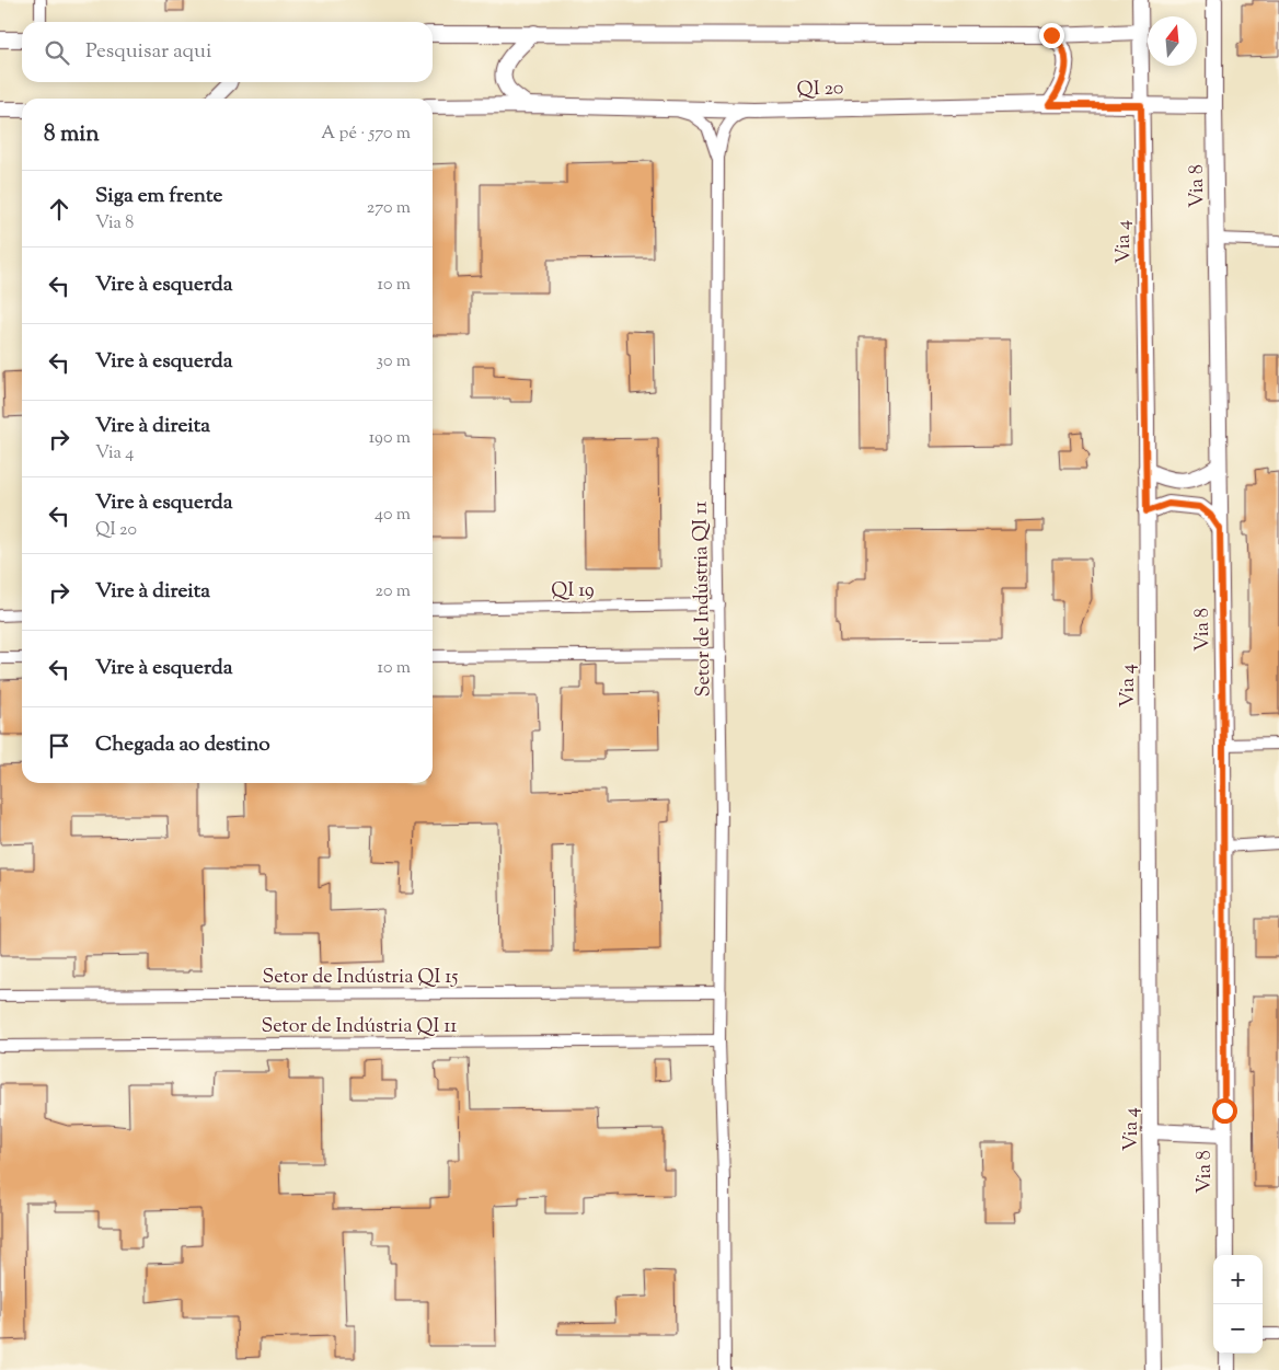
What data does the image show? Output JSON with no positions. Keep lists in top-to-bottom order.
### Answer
{
  "streets": {
    "main road": ["QI 20", "Via 8", "Via 4"],
    "street": ["QI 19", "Setor de Indústria QI 11", "Setor de Indústria QI 15"]
  },
  "crossings": [
    ["QI 20", "Via 8"],
    ["QI 20", "Via 4"],
    ["QI 19", "Setor de Indústria QI 11"],
    ["Setor de Indústria QI 11", "Setor de Indústria QI 15"]
  ],
  "north": "top",
  "page": {
    "search": "Pesquisar aqui",
    "heading": ["8 min", "A pé · 570 m"],
    "list": [
      ["Siga em frente", "Via 8", "270 m"],
      ["Vire à esquerda", "10 m"],
      ["Vire à esquerda", "30 m"],
      ["Vire à direita", "Via 4", "190 m"],
      ["Vire à esquerda", "QI 20", "40 m"],
      ["Vire à direita", "20 m"],
      ["Vire à esquerda", "10 m"],
      "Chegada ao destino"
    ],
    "map_buttons": ["+", "−"]
  }
}
